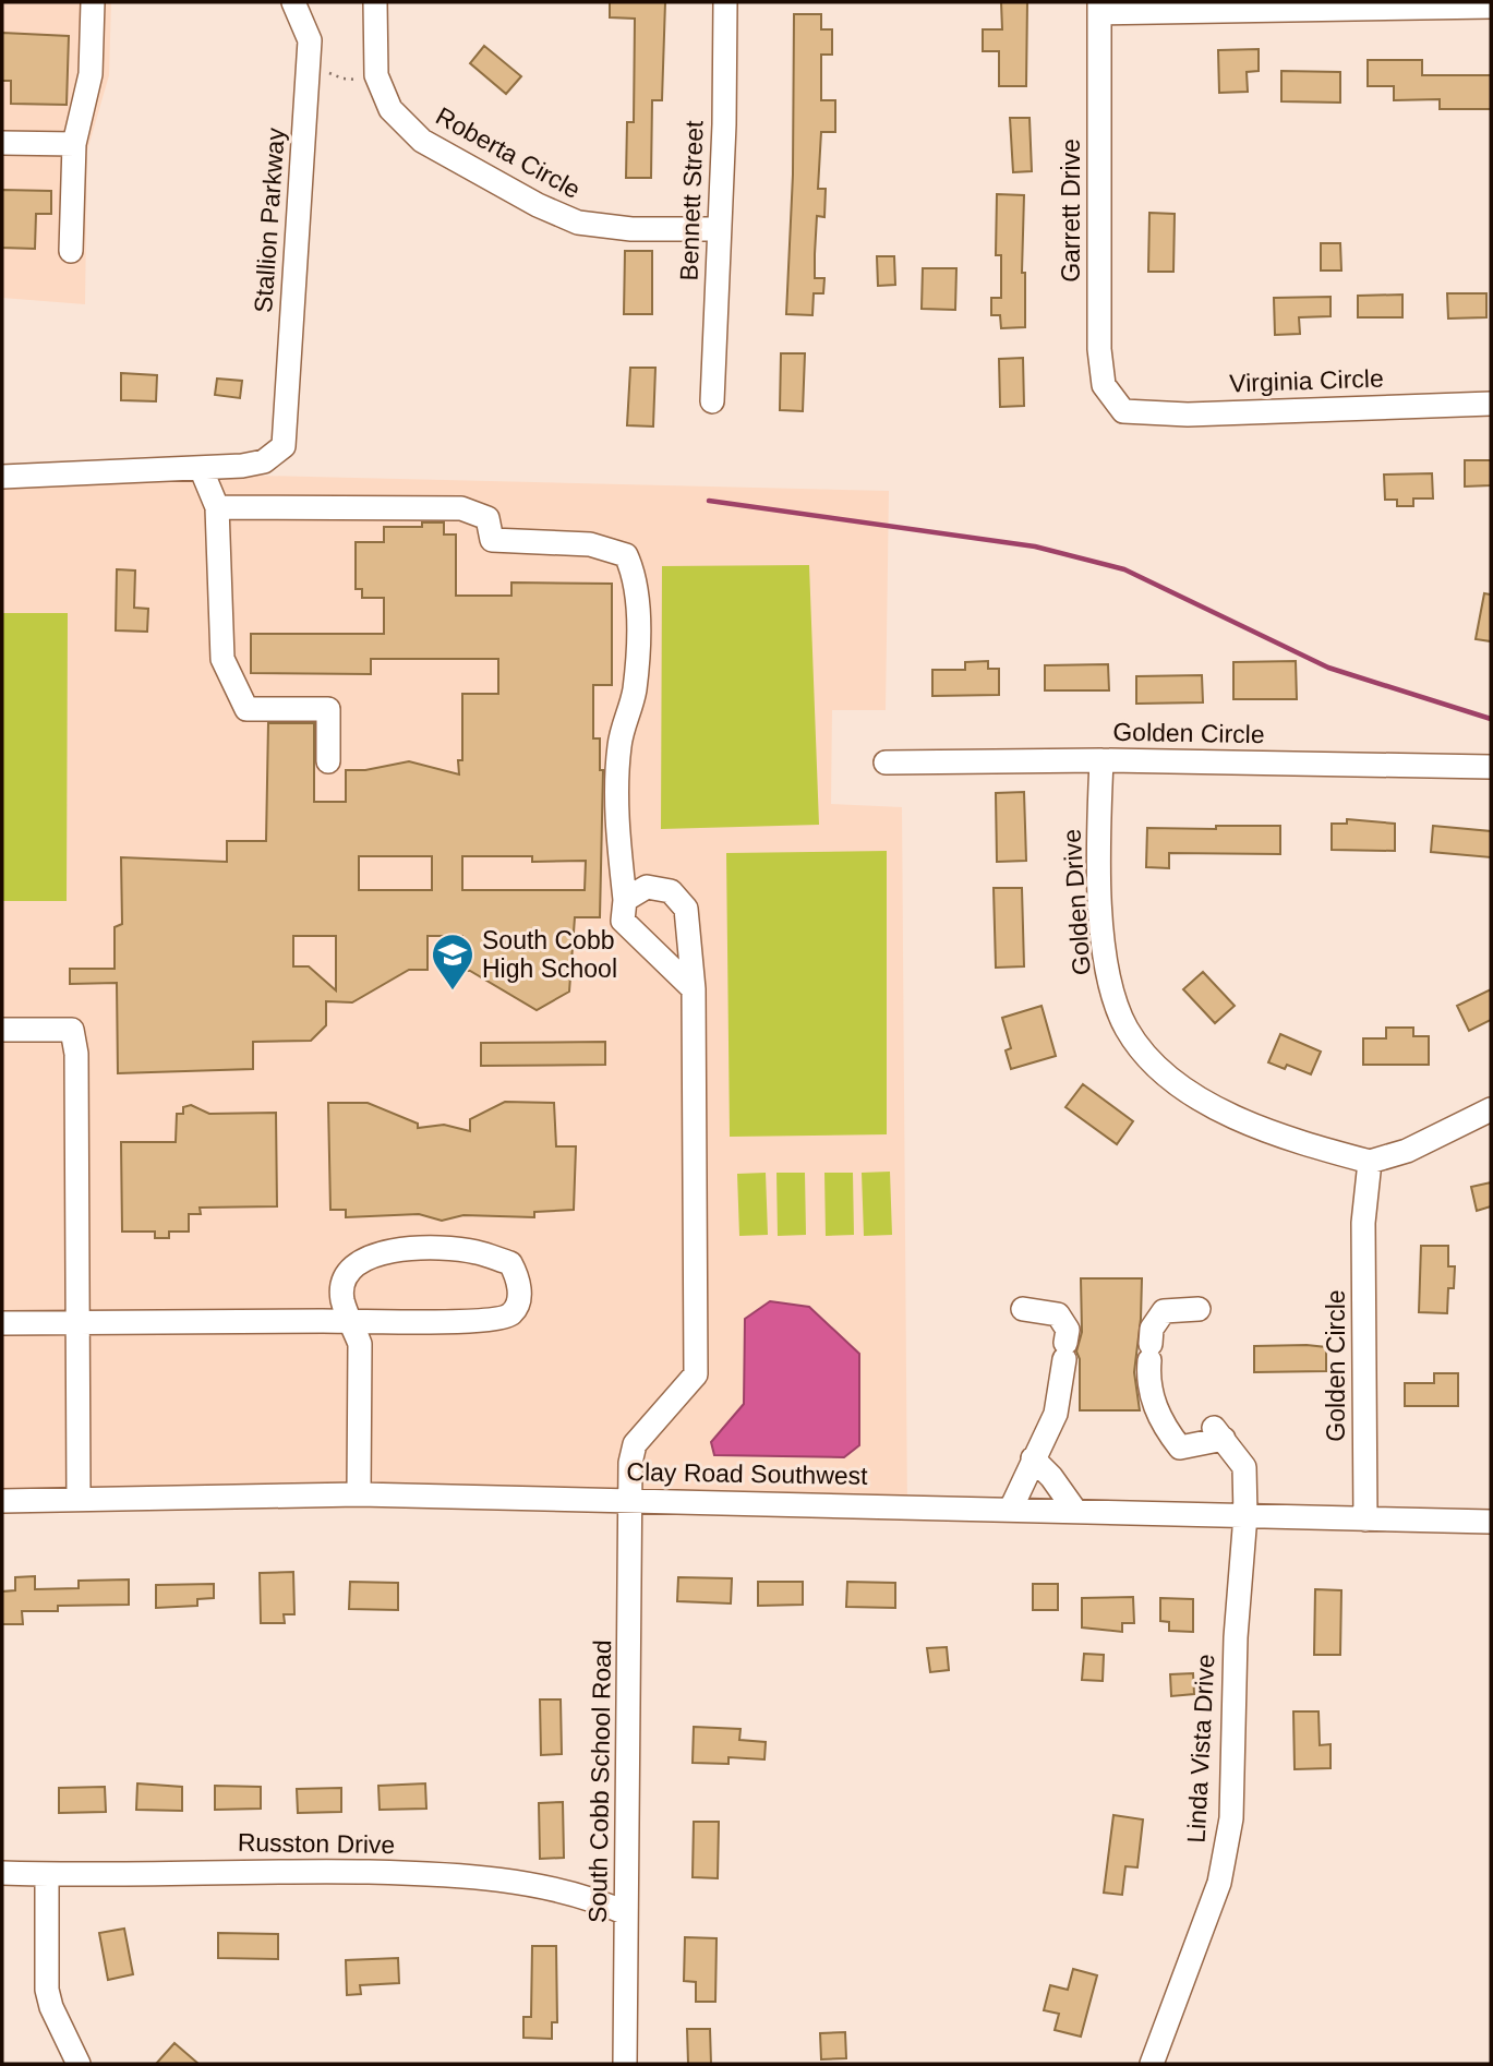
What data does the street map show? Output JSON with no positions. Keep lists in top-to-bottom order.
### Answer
{
  "streets": {
    "street": [
      "Roberta Circle",
      "Bennett Street",
      "Garrett Drive",
      "Stallion Parkway",
      "Virginia Circle",
      "Golden Circle",
      "Golden Drive",
      "Clay Road Southwest",
      "Linda Vista Drive",
      "South Cobb School Road",
      "Russton Drive"
    ]
  },
  "crossings": [
    ["Roberta Circle", "Bennett Street"],
    ["Garrett Drive", "Virginia Circle"],
    ["Golden Circle", "Golden Drive"],
    ["Golden Circle", "Clay Road Southwest"],
    ["Clay Road Southwest", "Linda Vista Drive"],
    ["Clay Road Southwest", "South Cobb School Road"],
    ["South Cobb School Road", "Russton Drive"]
  ],
  "places": {
    "school or university": ["South Cobb High School"]
  }
}
